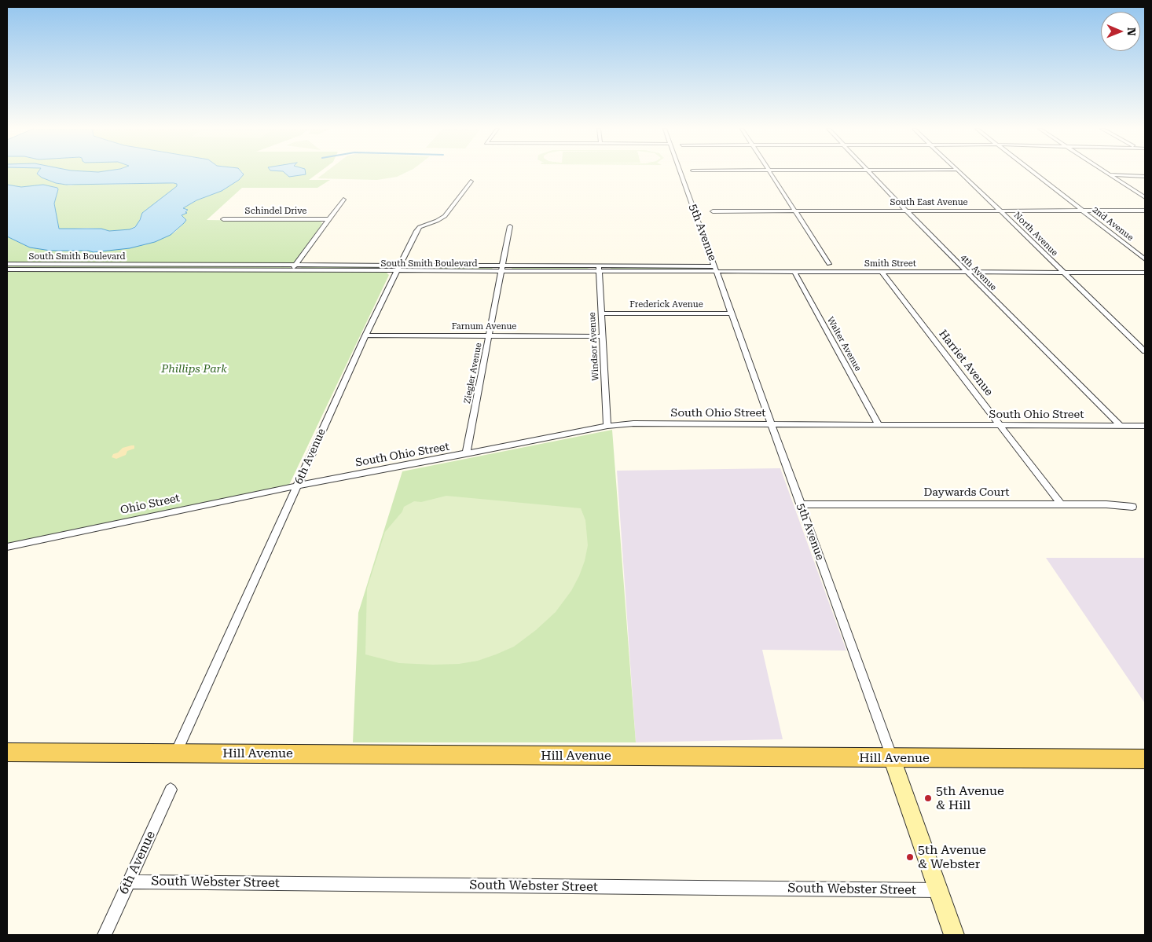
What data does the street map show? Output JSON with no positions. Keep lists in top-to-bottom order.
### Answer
{
  "streets": {
    "main road": ["Hill Avenue"],
    "street": [
      "South East Avenue",
      "Schindel Drive",
      "2nd Avenue",
      "5th Avenue",
      "North Avenue",
      "South Smith Boulevard",
      "Smith Street",
      "4th Avenue",
      "Frederick Avenue",
      "Farnum Avenue",
      "Walter Avenue",
      "Windsor Avenue",
      "Harriet Avenue",
      "Ziegler Avenue",
      "South Ohio Street",
      "6th Avenue",
      "Daywards Court",
      "Ohio Street",
      "South Webster Street"
    ]
  },
  "crossings": [
    ["South East Avenue", "2nd Avenue"],
    ["South East Avenue", "North Avenue"],
    ["South East Avenue", "4th Avenue"],
    ["5th Avenue", "South Smith Boulevard"],
    ["5th Avenue", "Smith Street"],
    ["5th Avenue", "Frederick Avenue"],
    ["5th Avenue", "South Ohio Street"],
    ["5th Avenue", "Daywards Court"],
    ["5th Avenue", "Hill Avenue"],
    ["5th Avenue", "South Webster Street"],
    ["North Avenue", "Smith Street"],
    ["South Smith Boulevard", "Smith Street"],
    ["South Smith Boulevard", "Windsor Avenue"],
    ["South Smith Boulevard", "Ziegler Avenue"],
    ["South Smith Boulevard", "6th Avenue"],
    ["Smith Street", "4th Avenue"],
    ["Smith Street", "Walter Avenue"],
    ["Smith Street", "Harriet Avenue"],
    ["4th Avenue", "South Ohio Street"],
    ["Frederick Avenue", "Windsor Avenue"],
    ["Farnum Avenue", "Windsor Avenue"],
    ["Farnum Avenue", "Ziegler Avenue"],
    ["Farnum Avenue", "6th Avenue"],
    ["Walter Avenue", "South Ohio Street"],
    ["Windsor Avenue", "South Ohio Street"],
    ["Harriet Avenue", "South Ohio Street"],
    ["Harriet Avenue", "Daywards Court"],
    ["Ziegler Avenue", "South Ohio Street"],
    ["South Ohio Street", "6th Avenue"],
    ["South Ohio Street", "Ohio Street"],
    ["6th Avenue", "Ohio Street"],
    ["6th Avenue", "Hill Avenue"],
    ["6th Avenue", "South Webster Street"]
  ],
  "parks": ["Phillips Park"],
  "places": ["5th Avenue & Hill", "5th Avenue & Webster"],
  "north": "right"
}
